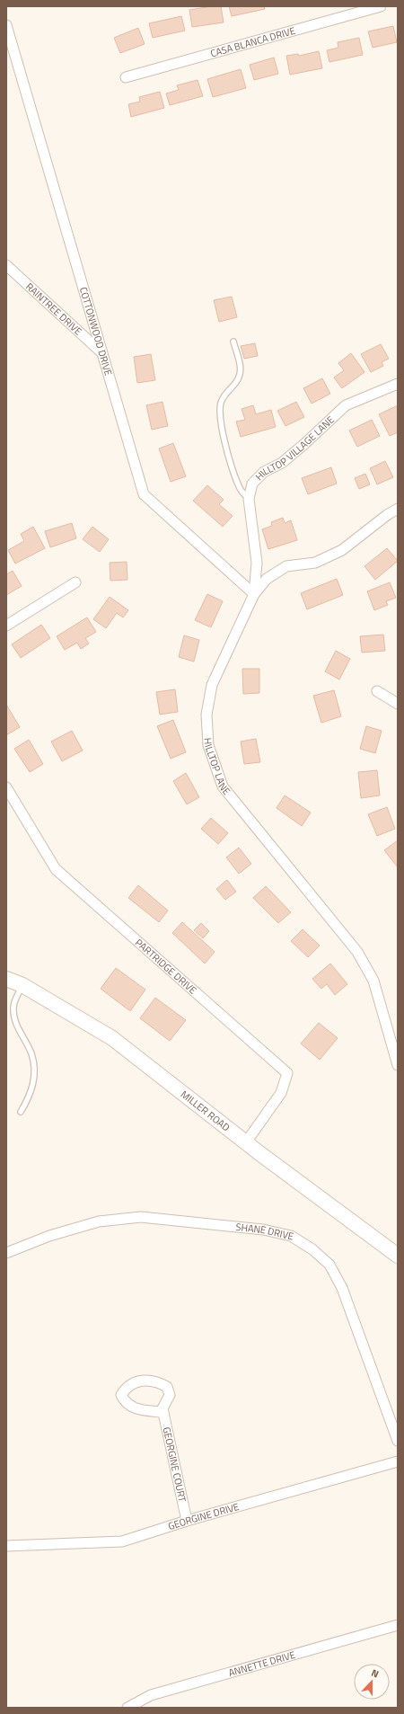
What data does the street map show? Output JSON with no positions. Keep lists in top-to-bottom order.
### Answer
{
  "streets": {
    "street": [
      "CASA BLANCA DRIVE",
      "RAINTREE DRIVE",
      "COTTONWOOD DRIVE",
      "HILLTOP VILLAGE LANE",
      "HILLTOP LANE",
      "PARTRIDGE DRIVE",
      "MILLER ROAD",
      "SHANE DRIVE",
      "GEORGINE COURT",
      "GEORGINE DRIVE",
      "ANNETTE DRIVE"
    ]
  },
  "crossings": [
    ["RAINTREE DRIVE", "COTTONWOOD DRIVE"],
    ["COTTONWOOD DRIVE", "HILLTOP VILLAGE LANE"],
    ["COTTONWOOD DRIVE", "HILLTOP LANE"],
    ["HILLTOP VILLAGE LANE", "HILLTOP LANE"],
    ["PARTRIDGE DRIVE", "MILLER ROAD"],
    ["GEORGINE COURT", "GEORGINE DRIVE"]
  ],
  "north": "top"
}
